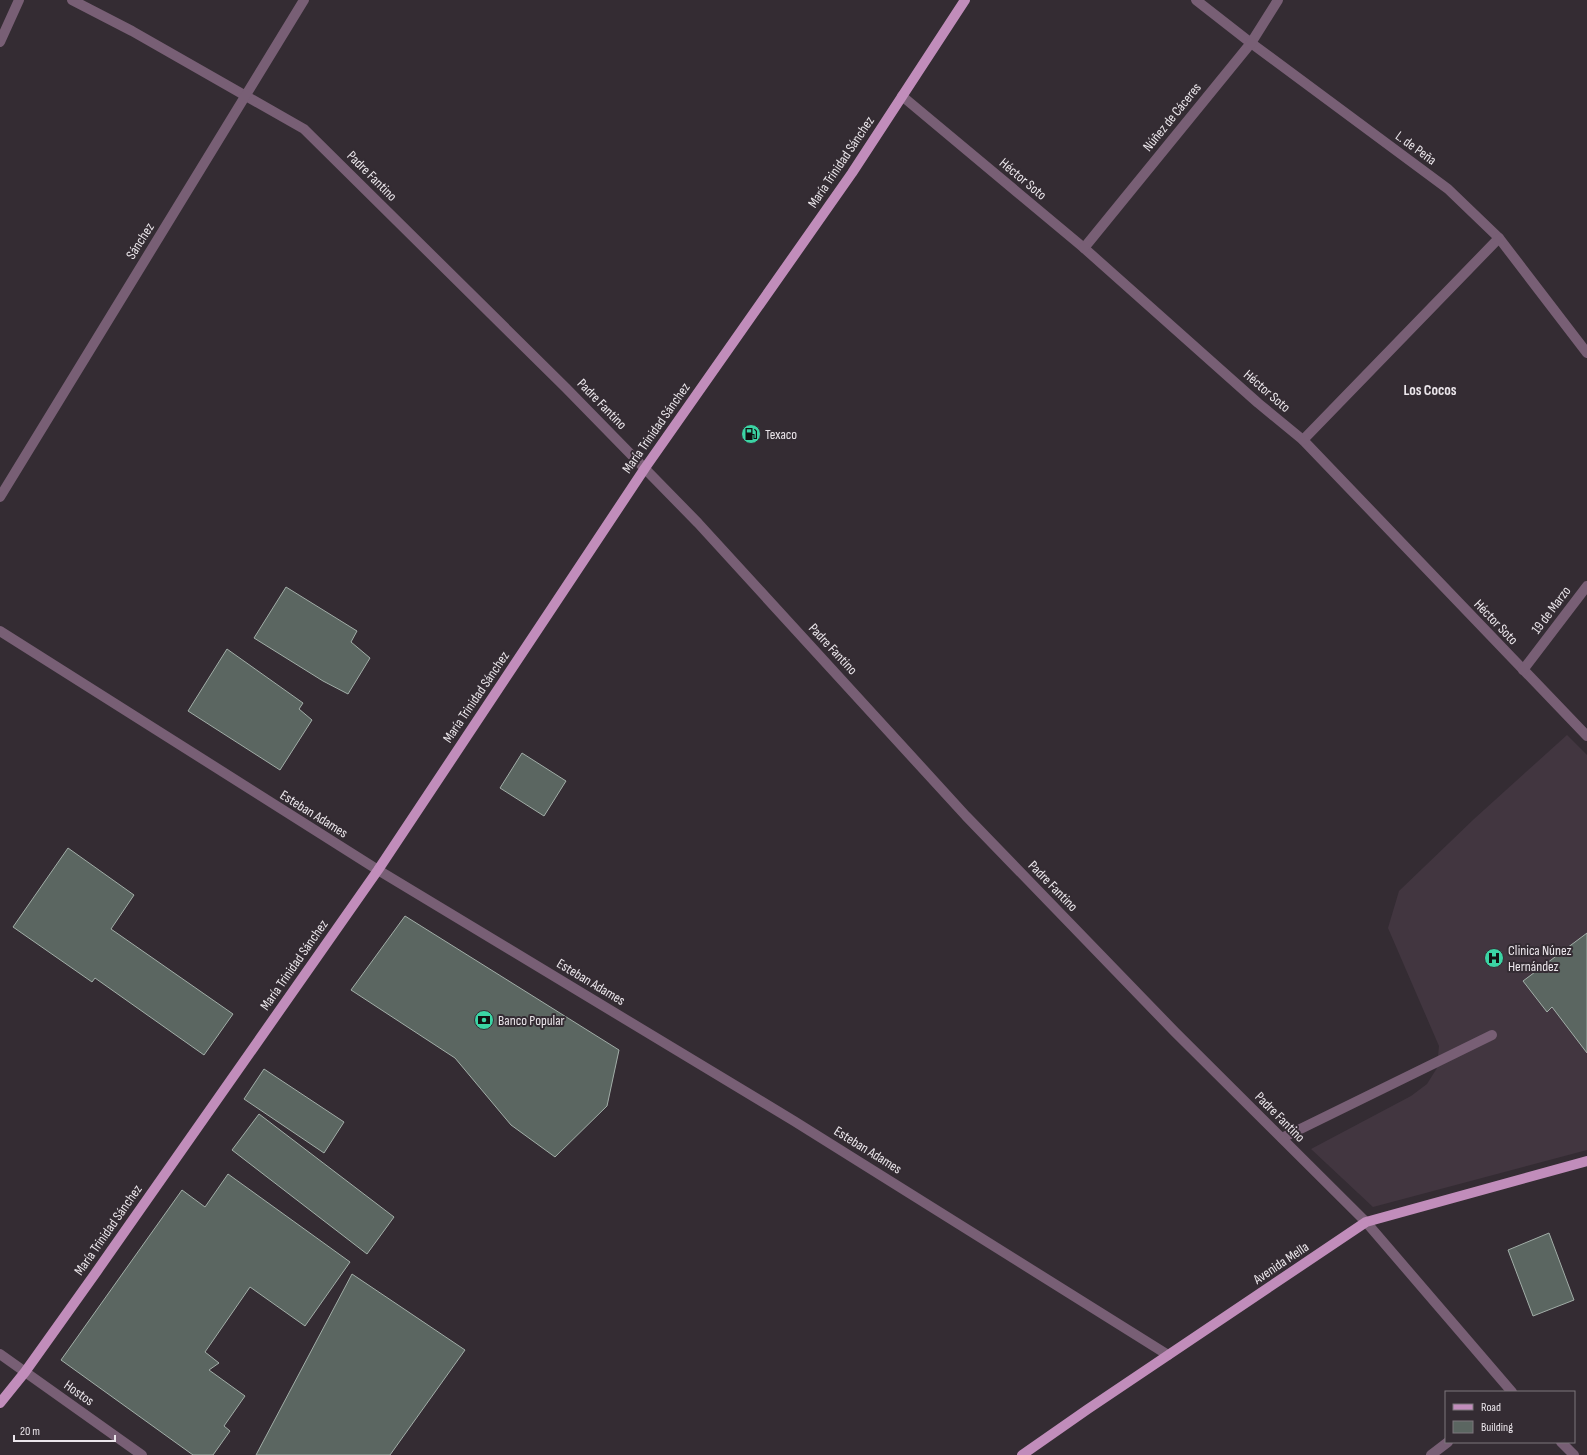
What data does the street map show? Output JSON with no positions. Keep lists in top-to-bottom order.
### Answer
{
  "streets": {
    "main road": ["María Trinidad Sánchez", "Avenida Mella"],
    "street": [
      "Núñez de Cáceres",
      "L. de Peña",
      "Padre Fantino",
      "Héctor Soto",
      "Sánchez",
      "19 de Marzo",
      "Esteban Adames",
      "Hostos"
    ]
  },
  "crossings": [
    ["Núñez de Cáceres", "L. de Peña"],
    ["Núñez de Cáceres", "Héctor Soto"],
    ["María Trinidad Sánchez", "Padre Fantino"],
    ["María Trinidad Sánchez", "Héctor Soto"],
    ["María Trinidad Sánchez", "Esteban Adames"],
    ["María Trinidad Sánchez", "Hostos"],
    ["Padre Fantino", "Sánchez"],
    ["Padre Fantino", "Avenida Mella"],
    ["Héctor Soto", "19 de Marzo"],
    ["Esteban Adames", "Avenida Mella"]
  ],
  "districts": ["Los Cocos"],
  "places": {
    "fuel station": ["Texaco"],
    "hospital": ["Clinica Núnez Hernández"],
    "bank": ["Banco Popular"]
  },
  "legend": ["Road", "Building"],
  "scale_bar": "20 m"
}
